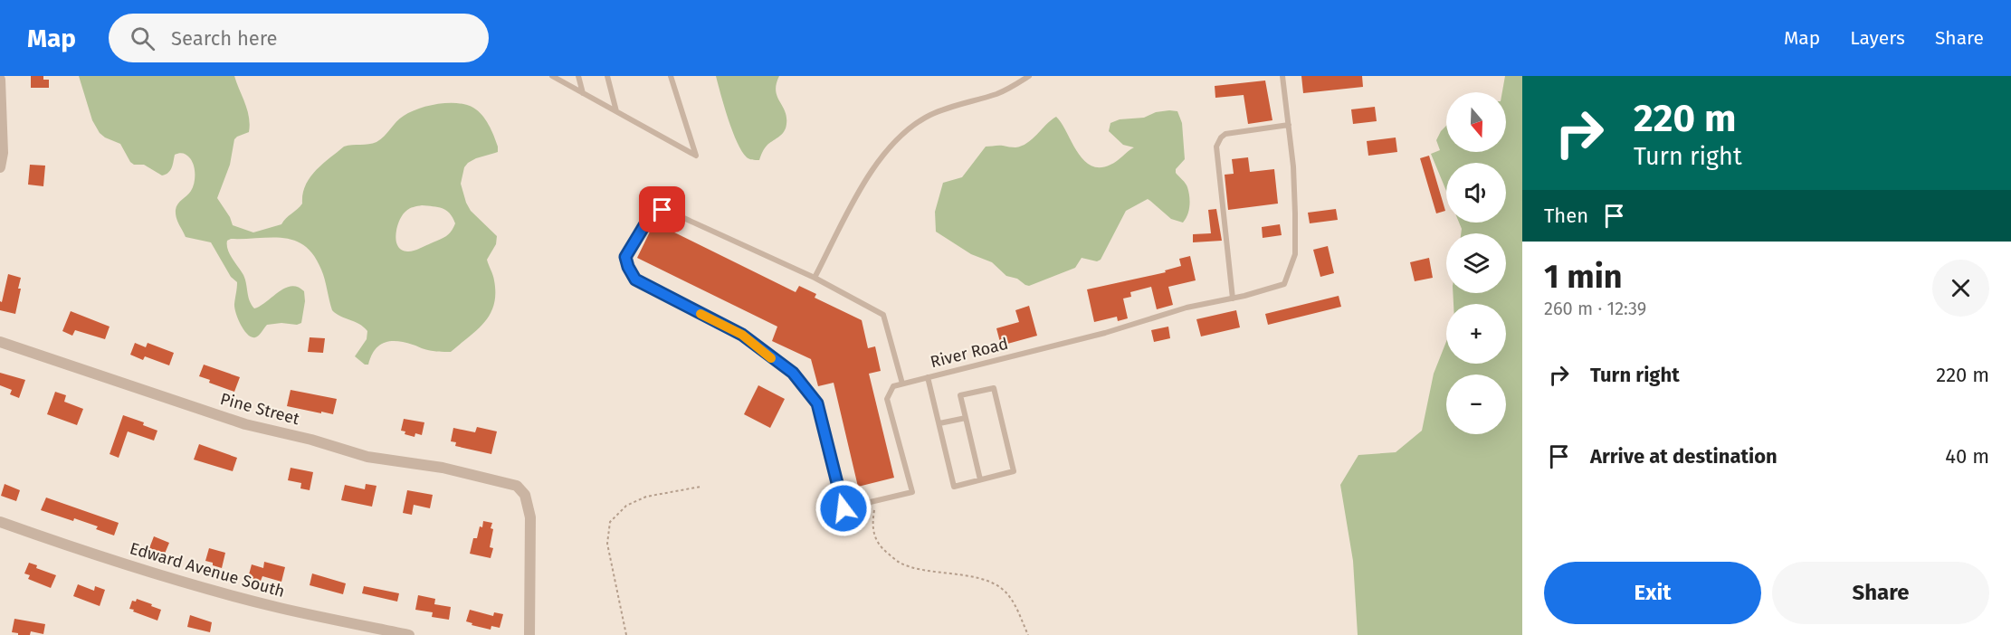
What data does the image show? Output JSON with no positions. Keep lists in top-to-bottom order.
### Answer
{
  "streets": {
    "street": ["Pine Street", "Edward Avenue South"],
    "lane": ["River Road"]
  },
  "north": "bottom",
  "page": {
    "header": "Map",
    "search": "Search here",
    "nav": ["Map", "Layers", "Share"],
    "turn": ["220 m", "Turn right"],
    "map_buttons": ["+", "−"],
    "then": "Then",
    "heading": ["1 min", "260 m · 12:39"],
    "list": [
      {
        "name": "Turn right",
        "value": "220 m"
      },
      {
        "name": "Arrive at destination",
        "value": "40 m"
      }
    ],
    "buttons": ["Exit", "Share"]
  }
}
